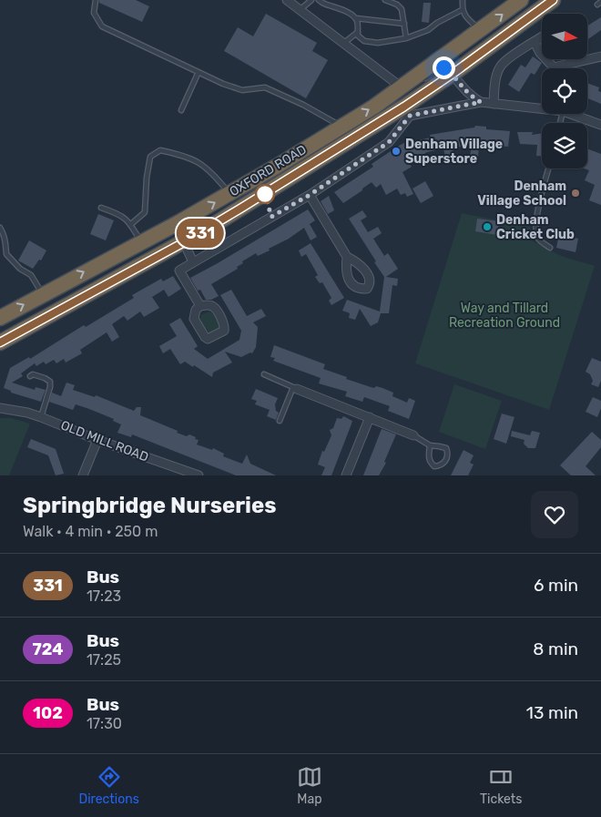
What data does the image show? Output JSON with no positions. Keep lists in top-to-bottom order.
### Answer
{
  "streets": {
    "highway": ["OXFORD ROAD"],
    "street": ["OLD MILL ROAD"]
  },
  "parks": ["Way and Tillard Recreation Ground"],
  "places": ["Denham Village Superstore", "Denham Village School", "Denham Cricket Club"],
  "lines": ["bus line 331"],
  "north": "right",
  "page": {
    "on_map": "331",
    "heading": ["Springbridge Nurseries", "Walk · 4 min · 250 m"],
    "list": [
      {
        "mark": "331",
        "name": "Bus",
        "note": "17:23",
        "value": "6 min"
      },
      {
        "mark": "724",
        "name": "Bus",
        "note": "17:25",
        "value": "8 min"
      },
      {
        "mark": "102",
        "name": "Bus",
        "note": "17:30",
        "value": "13 min"
      }
    ],
    "tabs": ["Directions", "Map", "Tickets"]
  }
}
